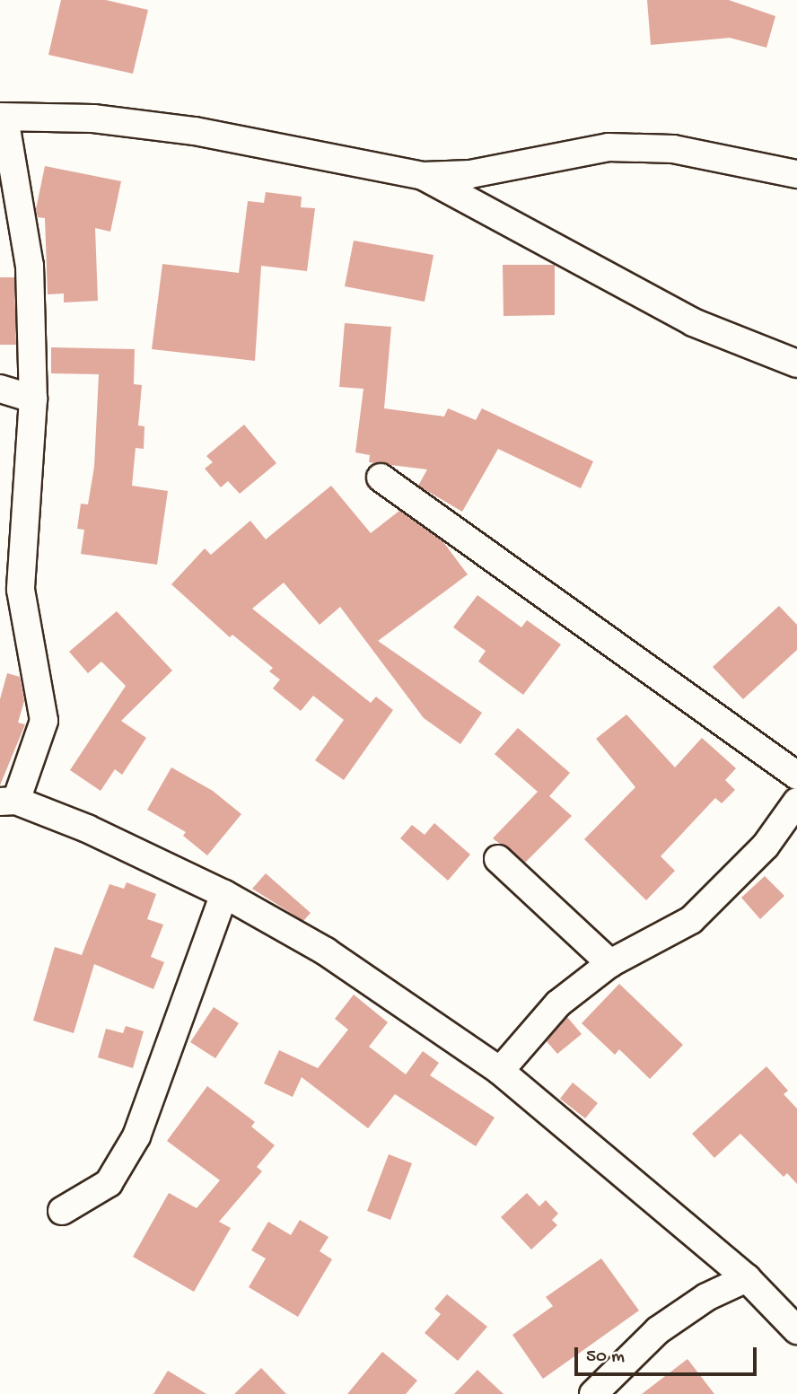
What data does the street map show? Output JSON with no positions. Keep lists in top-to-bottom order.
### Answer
{
  "scale_bar": "50 m"
}
